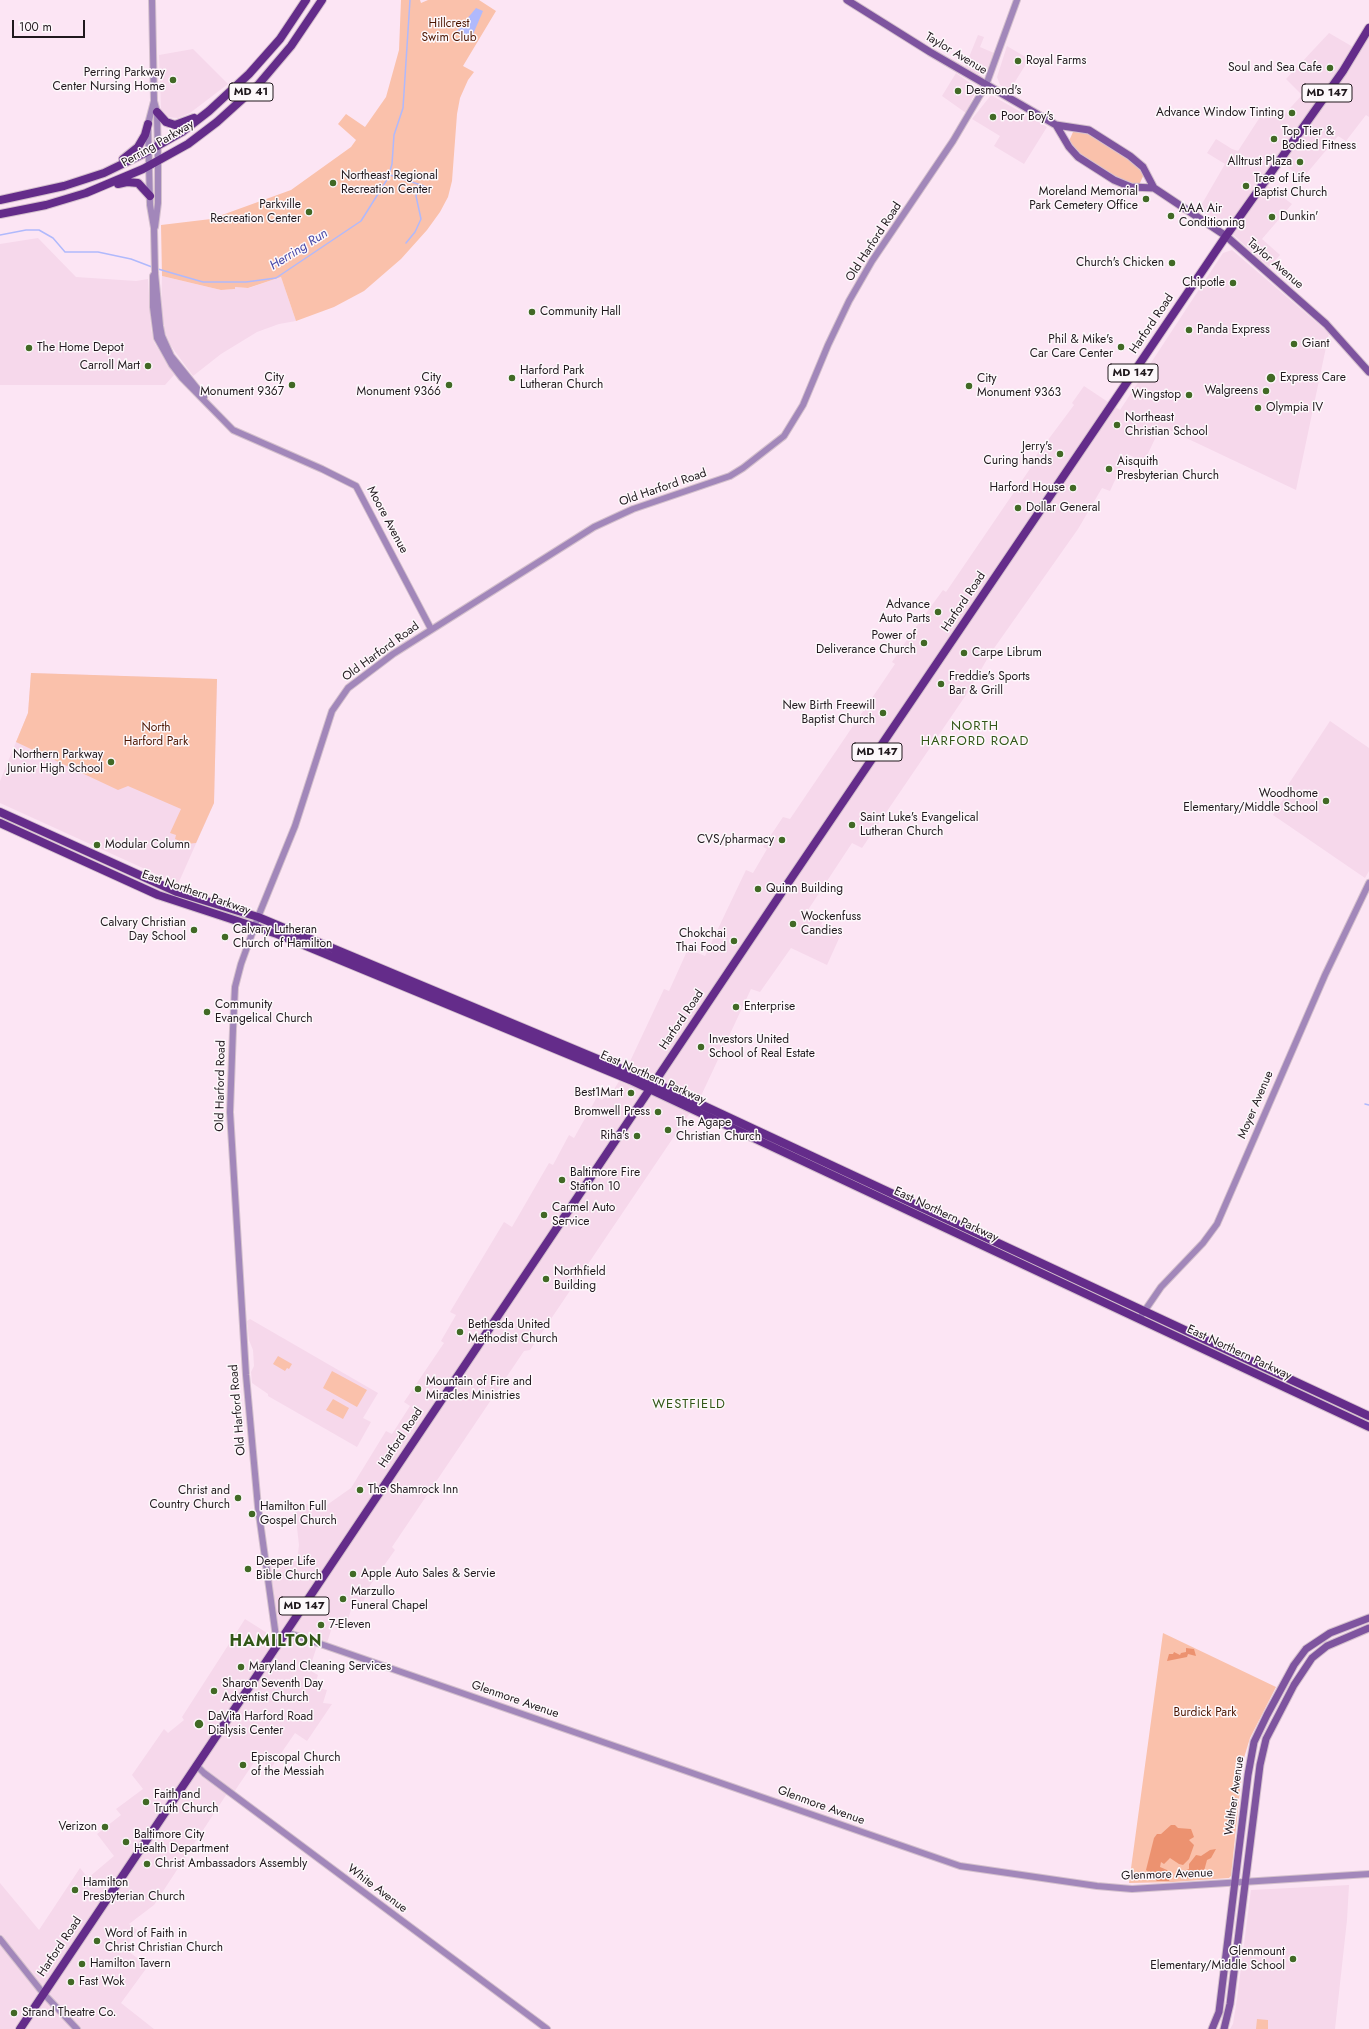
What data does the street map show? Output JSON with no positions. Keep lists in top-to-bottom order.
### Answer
{
  "streets": {
    "main road": [
      "Taylor Avenue",
      "MD 41",
      "MD 147",
      "Perring Parkway",
      "Harford Road",
      "East Northern Parkway",
      "Walther Avenue"
    ],
    "street": [
      "Old Harford Road",
      "Moore Avenue",
      "Moyer Avenue",
      "Glenmore Avenue",
      "White Avenue"
    ]
  },
  "crossings": [
    ["Taylor Avenue", "Old Harford Road"],
    ["Taylor Avenue", "Harford Road"],
    ["Old Harford Road", "Harford Road"],
    ["Old Harford Road", "Moore Avenue"],
    ["Old Harford Road", "East Northern Parkway"],
    ["Harford Road", "East Northern Parkway"],
    ["Harford Road", "Glenmore Avenue"],
    ["Harford Road", "White Avenue"],
    ["East Northern Parkway", "Moyer Avenue"],
    ["Glenmore Avenue", "Walther Avenue"]
  ],
  "districts": ["NORTH HARFORD ROAD", "WESTFIELD", "HAMILTON"],
  "water": ["Herring Run"],
  "parks": ["Hillcrest Swim Club", "North Harford Park", "Burdick Park"],
  "places": [
    "Royal Farms",
    "Soul and Sea Cafe",
    "Perring Parkway Center Nursing Home",
    "Desmond's",
    "Advance Window Tinting",
    "Poor Boy's",
    "Top Tier & Bodied Fitness",
    "Alltrust Plaza",
    "Northeast Regional Recreation Center",
    "Tree of Life Baptist Church",
    "Moreland Memorial Park Cemetery Office",
    "Parkville Recreation Center",
    "AAA Air Conditioning",
    "Dunkin'",
    "Church's Chicken",
    "Chipotle",
    "Community Hall",
    "Panda Express",
    "Giant",
    "Phil & Mike's Car Care Center",
    "The Home Depot",
    "Carroll Mart",
    "Harford Park Lutheran Church",
    "Express Care",
    "City Monument 9367",
    "City Monument 9366",
    "City Monument 9363",
    "Walgreens",
    "Wingstop",
    "Olympia IV",
    "Northeast Christian School",
    "Jerry's Curing hands",
    "Aisquith Presbyterian Church",
    "Harford House",
    "Dollar General",
    "Advance Auto Parts",
    "Power of Deliverance Church",
    "Carpe Librum",
    "Freddie's Sports Bar & Grill",
    "New Birth Freewill Baptist Church",
    "Northern Parkway Junior High School",
    "Woodhome Elementary/Middle School",
    "Saint Luke's Evangelical Lutheran Church",
    "CVS/pharmacy",
    "Modular Column",
    "Quinn Building",
    "Wockenfuss Candies",
    "Calvary Christian Day School",
    "Calvary Lutheran Church of Hamilton",
    "Chokchai Thai Food",
    "Enterprise",
    "Community Evangelical Church",
    "Investors United School of Real Estate",
    "Best1Mart",
    "Bromwell Press",
    "The Agape Christian Church",
    "Riha's",
    "Baltimore Fire Station 10",
    "Carmel Auto Service",
    "Northfield Building",
    "Bethesda United Methodist Church",
    "Mountain of Fire and Miracles Ministries",
    "The Shamrock Inn",
    "Christ and Country Church",
    "Hamilton Full Gospel Church",
    "Deeper Life Bible Church",
    "Apple Auto Sales & Servie",
    "Marzullo Funeral Chapel",
    "7-Eleven",
    "Maryland Cleaning Services",
    "Sharon Seventh Day Adventist Church",
    "DaVita Harford Road Dialysis Center",
    "Episcopal Church of the Messiah",
    "Faith and Truth Church",
    "Verizon",
    "Baltimore City Health Department",
    "Christ Ambassadors Assembly",
    "Hamilton Presbyterian Church",
    "Word of Faith in Christ Christian Church",
    "Glenmount Elementary/Middle School",
    "Hamilton Tavern",
    "Fast Wok",
    "Strand Theatre Co."
  ],
  "scale_bar": "100 m"
}
